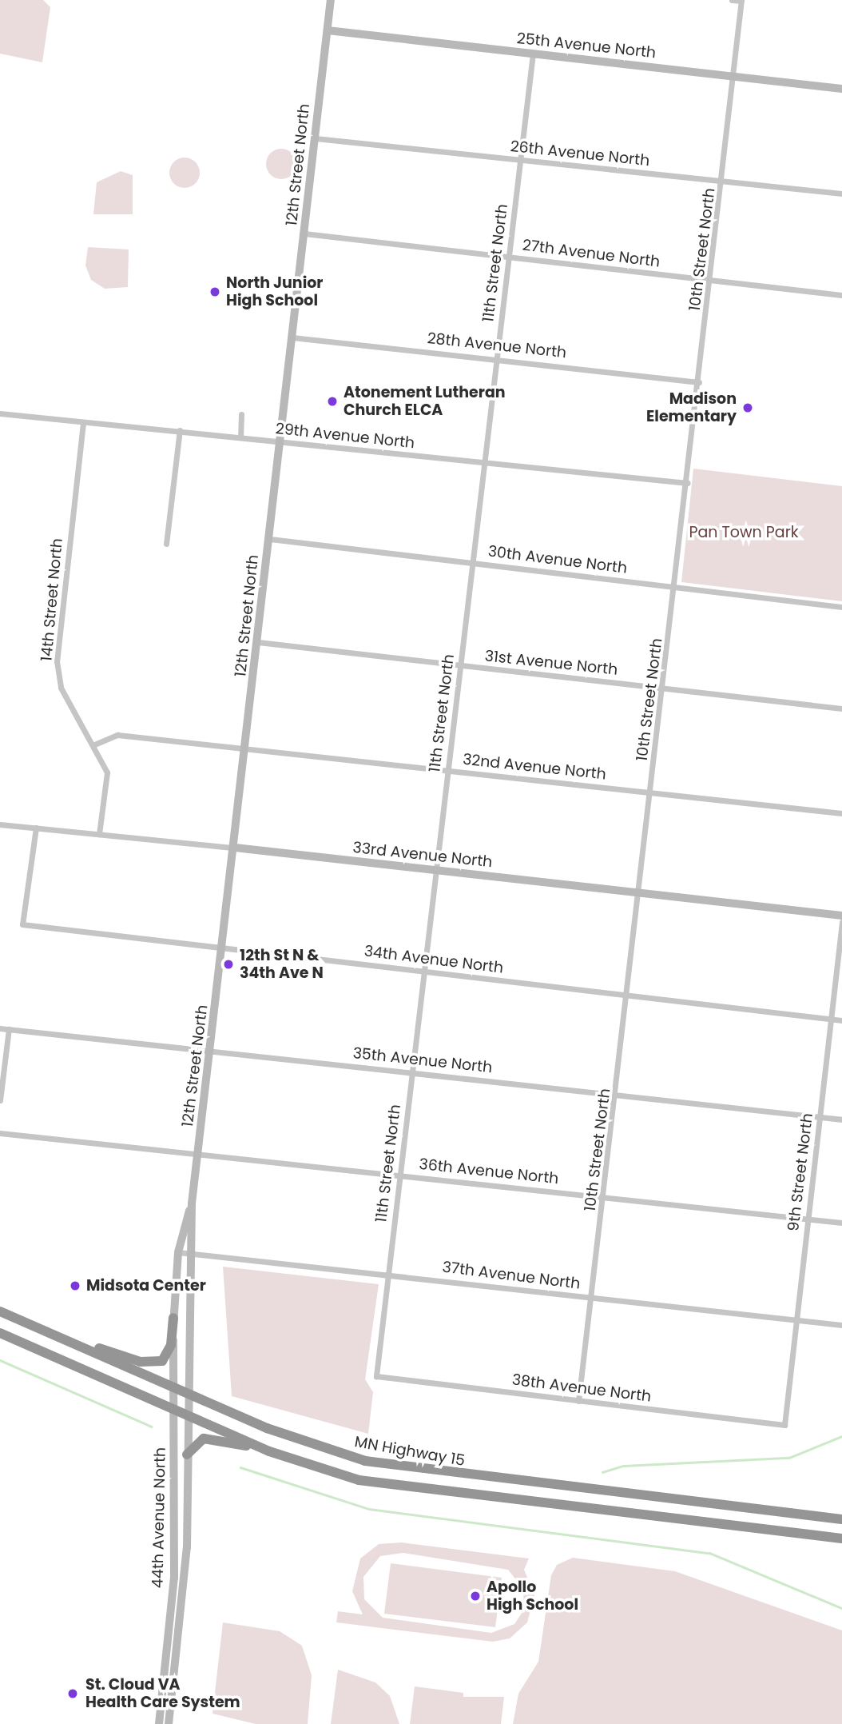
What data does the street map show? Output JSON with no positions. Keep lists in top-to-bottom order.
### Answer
{
  "streets": {
    "highway": ["MN Highway 15"],
    "street": [
      "25th Avenue North",
      "26th Avenue North",
      "12th Street North",
      "10th Street North",
      "27th Avenue North",
      "11th Street North",
      "28th Avenue North",
      "29th Avenue North",
      "30th Avenue North",
      "14th Street North",
      "31st Avenue North",
      "32nd Avenue North",
      "33rd Avenue North",
      "34th Avenue North",
      "35th Avenue North",
      "36th Avenue North",
      "9th Street North",
      "37th Avenue North",
      "38th Avenue North",
      "44th Avenue North"
    ]
  },
  "crossings": [
    ["25th Avenue North", "12th Street North"],
    ["25th Avenue North", "10th Street North"],
    ["25th Avenue North", "11th Street North"],
    ["26th Avenue North", "12th Street North"],
    ["26th Avenue North", "10th Street North"],
    ["26th Avenue North", "11th Street North"],
    ["12th Street North", "27th Avenue North"],
    ["12th Street North", "28th Avenue North"],
    ["12th Street North", "29th Avenue North"],
    ["12th Street North", "30th Avenue North"],
    ["12th Street North", "31st Avenue North"],
    ["12th Street North", "32nd Avenue North"],
    ["12th Street North", "33rd Avenue North"],
    ["12th Street North", "34th Avenue North"],
    ["12th Street North", "35th Avenue North"],
    ["12th Street North", "36th Avenue North"],
    ["12th Street North", "37th Avenue North"],
    ["12th Street North", "MN Highway 15"],
    ["12th Street North", "44th Avenue North"],
    ["10th Street North", "27th Avenue North"],
    ["10th Street North", "28th Avenue North"],
    ["10th Street North", "29th Avenue North"],
    ["10th Street North", "30th Avenue North"],
    ["10th Street North", "31st Avenue North"],
    ["10th Street North", "32nd Avenue North"],
    ["10th Street North", "33rd Avenue North"],
    ["10th Street North", "34th Avenue North"],
    ["10th Street North", "35th Avenue North"],
    ["10th Street North", "36th Avenue North"],
    ["10th Street North", "37th Avenue North"],
    ["10th Street North", "38th Avenue North"],
    ["27th Avenue North", "11th Street North"],
    ["11th Street North", "28th Avenue North"],
    ["11th Street North", "29th Avenue North"],
    ["11th Street North", "30th Avenue North"],
    ["11th Street North", "31st Avenue North"],
    ["11th Street North", "32nd Avenue North"],
    ["11th Street North", "33rd Avenue North"],
    ["11th Street North", "34th Avenue North"],
    ["11th Street North", "35th Avenue North"],
    ["11th Street North", "36th Avenue North"],
    ["11th Street North", "37th Avenue North"],
    ["11th Street North", "38th Avenue North"],
    ["29th Avenue North", "14th Street North"],
    ["14th Street North", "32nd Avenue North"],
    ["14th Street North", "33rd Avenue North"],
    ["33rd Avenue North", "34th Avenue North"],
    ["34th Avenue North", "9th Street North"],
    ["35th Avenue North", "9th Street North"],
    ["36th Avenue North", "9th Street North"],
    ["9th Street North", "37th Avenue North"],
    ["9th Street North", "38th Avenue North"],
    ["MN Highway 15", "44th Avenue North"]
  ],
  "parks": ["Pan Town Park"],
  "places": [
    "North Junior High School",
    "Atonement Lutheran Church ELCA",
    "Madison Elementary",
    "12th St N & 34th Ave N",
    "Midsota Center",
    "Apollo High School",
    "St. Cloud VA Health Care System"
  ]
}
